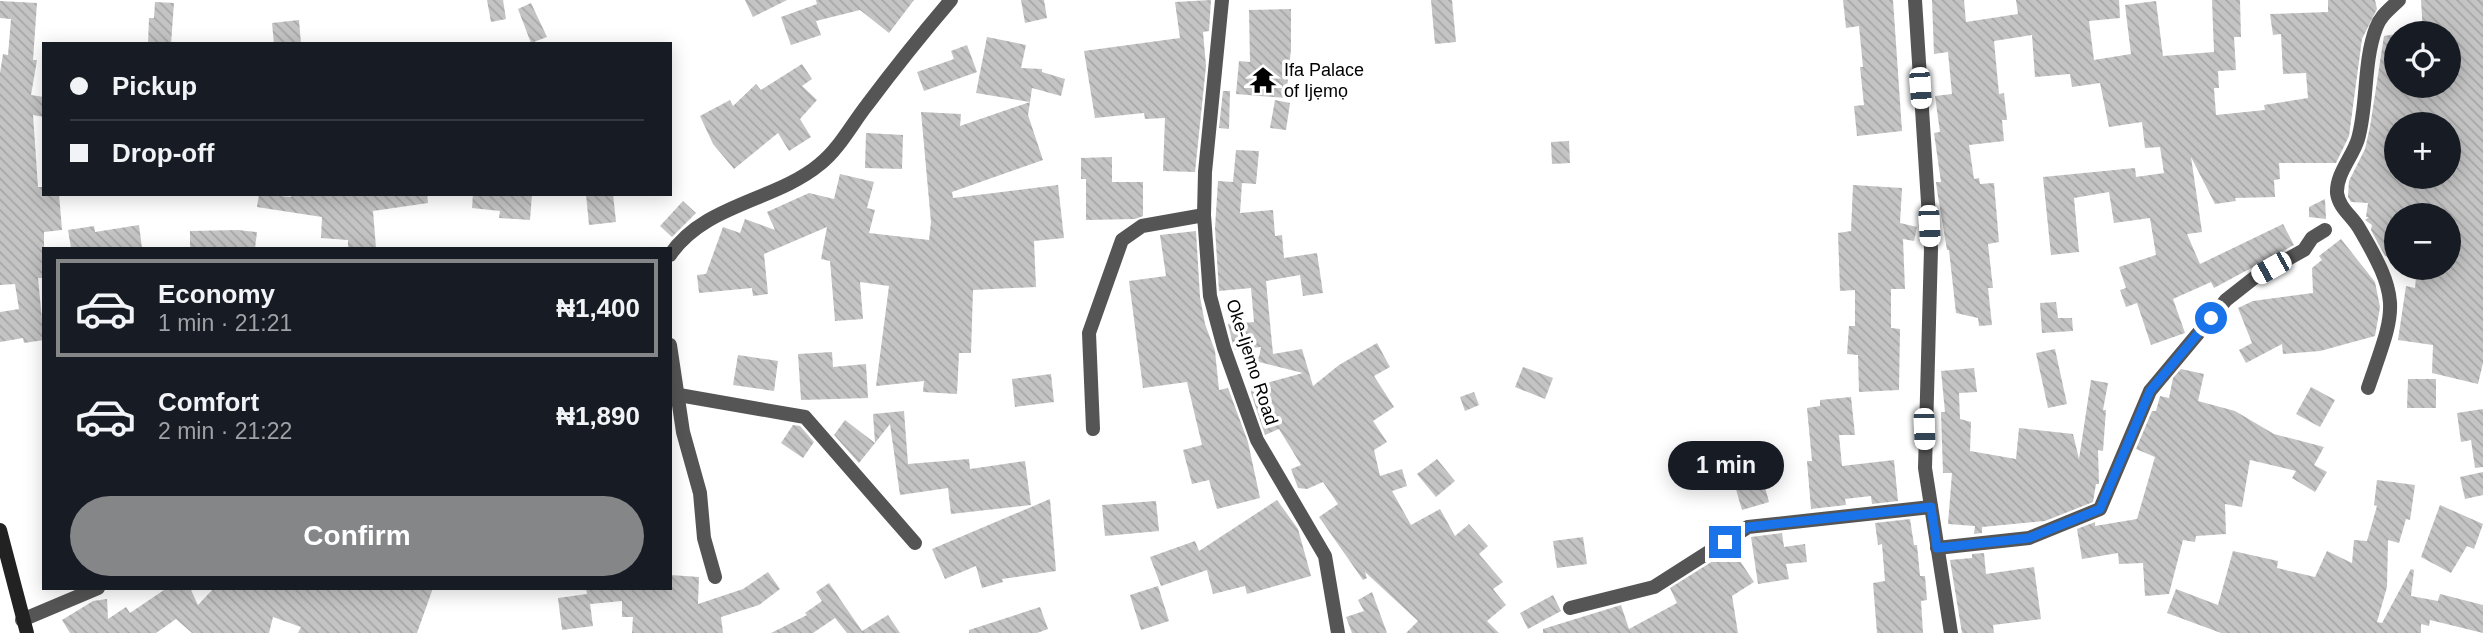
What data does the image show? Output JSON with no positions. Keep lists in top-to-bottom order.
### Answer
{
  "streets": {
    "street": ["Oke-Ijemo Road"]
  },
  "places": {
    "temple": ["Ifa Palace of Ijẹmọ"]
  },
  "page": {
    "map_buttons": ["+", "−"],
    "banner": ["Pickup", "Drop-off"],
    "list": [
      {
        "name": "Economy",
        "note": "1 min · 21:21",
        "value": "₦1,400"
      },
      {
        "name": "Comfort",
        "note": "2 min · 21:22",
        "value": "₦1,890"
      }
    ],
    "bubble": "1 min",
    "buttons": "Confirm"
  }
}
